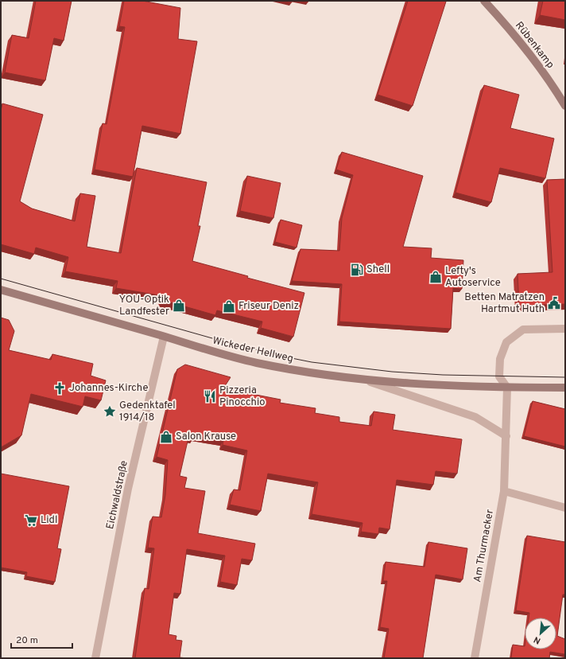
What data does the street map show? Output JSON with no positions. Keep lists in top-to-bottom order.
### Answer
{
  "streets": {
    "main road": ["Rübenkamp", "Wickeder Hellweg"],
    "street": ["Eichwaldstraße", "Am Thurmacker"]
  },
  "crossings": [
    ["Wickeder Hellweg", "Eichwaldstraße"],
    ["Wickeder Hellweg", "Am Thurmacker"]
  ],
  "places": {
    "fuel station": ["Shell"],
    "shop": [
      "Lefty's Autoservice",
      "YOU-Optik Landfester",
      "Friseur Deniz",
      "Salon Krause"
    ],
    "public building": ["Betten Matratzen Hartmut Huth"],
    "church": ["Johannes-Kirche"],
    "restaurant": ["Pizzeria Pinocchio"],
    "place": ["Gedenktafel 1914/18"],
    "supermarket": ["Lidl"]
  },
  "scale_bar": "20 m",
  "north": "bottom left"
}
